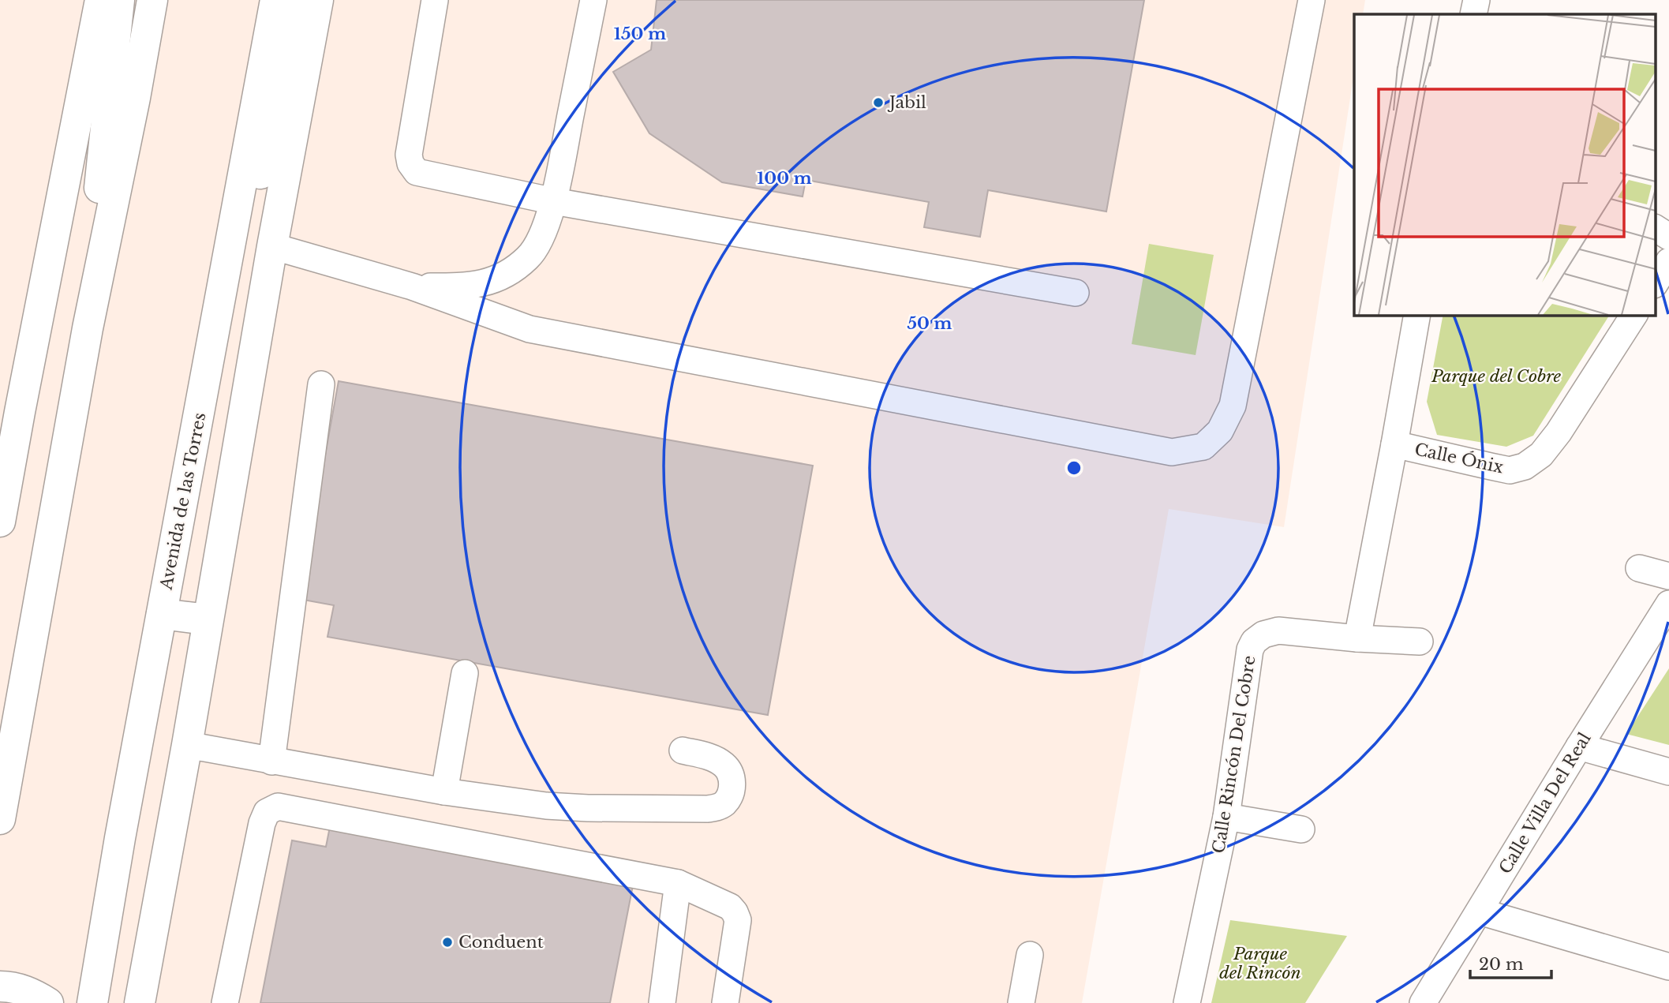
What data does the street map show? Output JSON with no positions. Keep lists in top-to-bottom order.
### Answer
{
  "streets": {
    "main road": ["Avenida de las Torres"],
    "street": ["Calle Ónix", "Calle Rincón Del Cobre", "Calle Villa Del Real"]
  },
  "parks": ["Parque del Cobre", "Parque del Rincón"],
  "places": ["Jabil", "Conduent"],
  "scale_bar": "20 m",
  "rings": ["150 m", "100 m", "50 m"]
}
